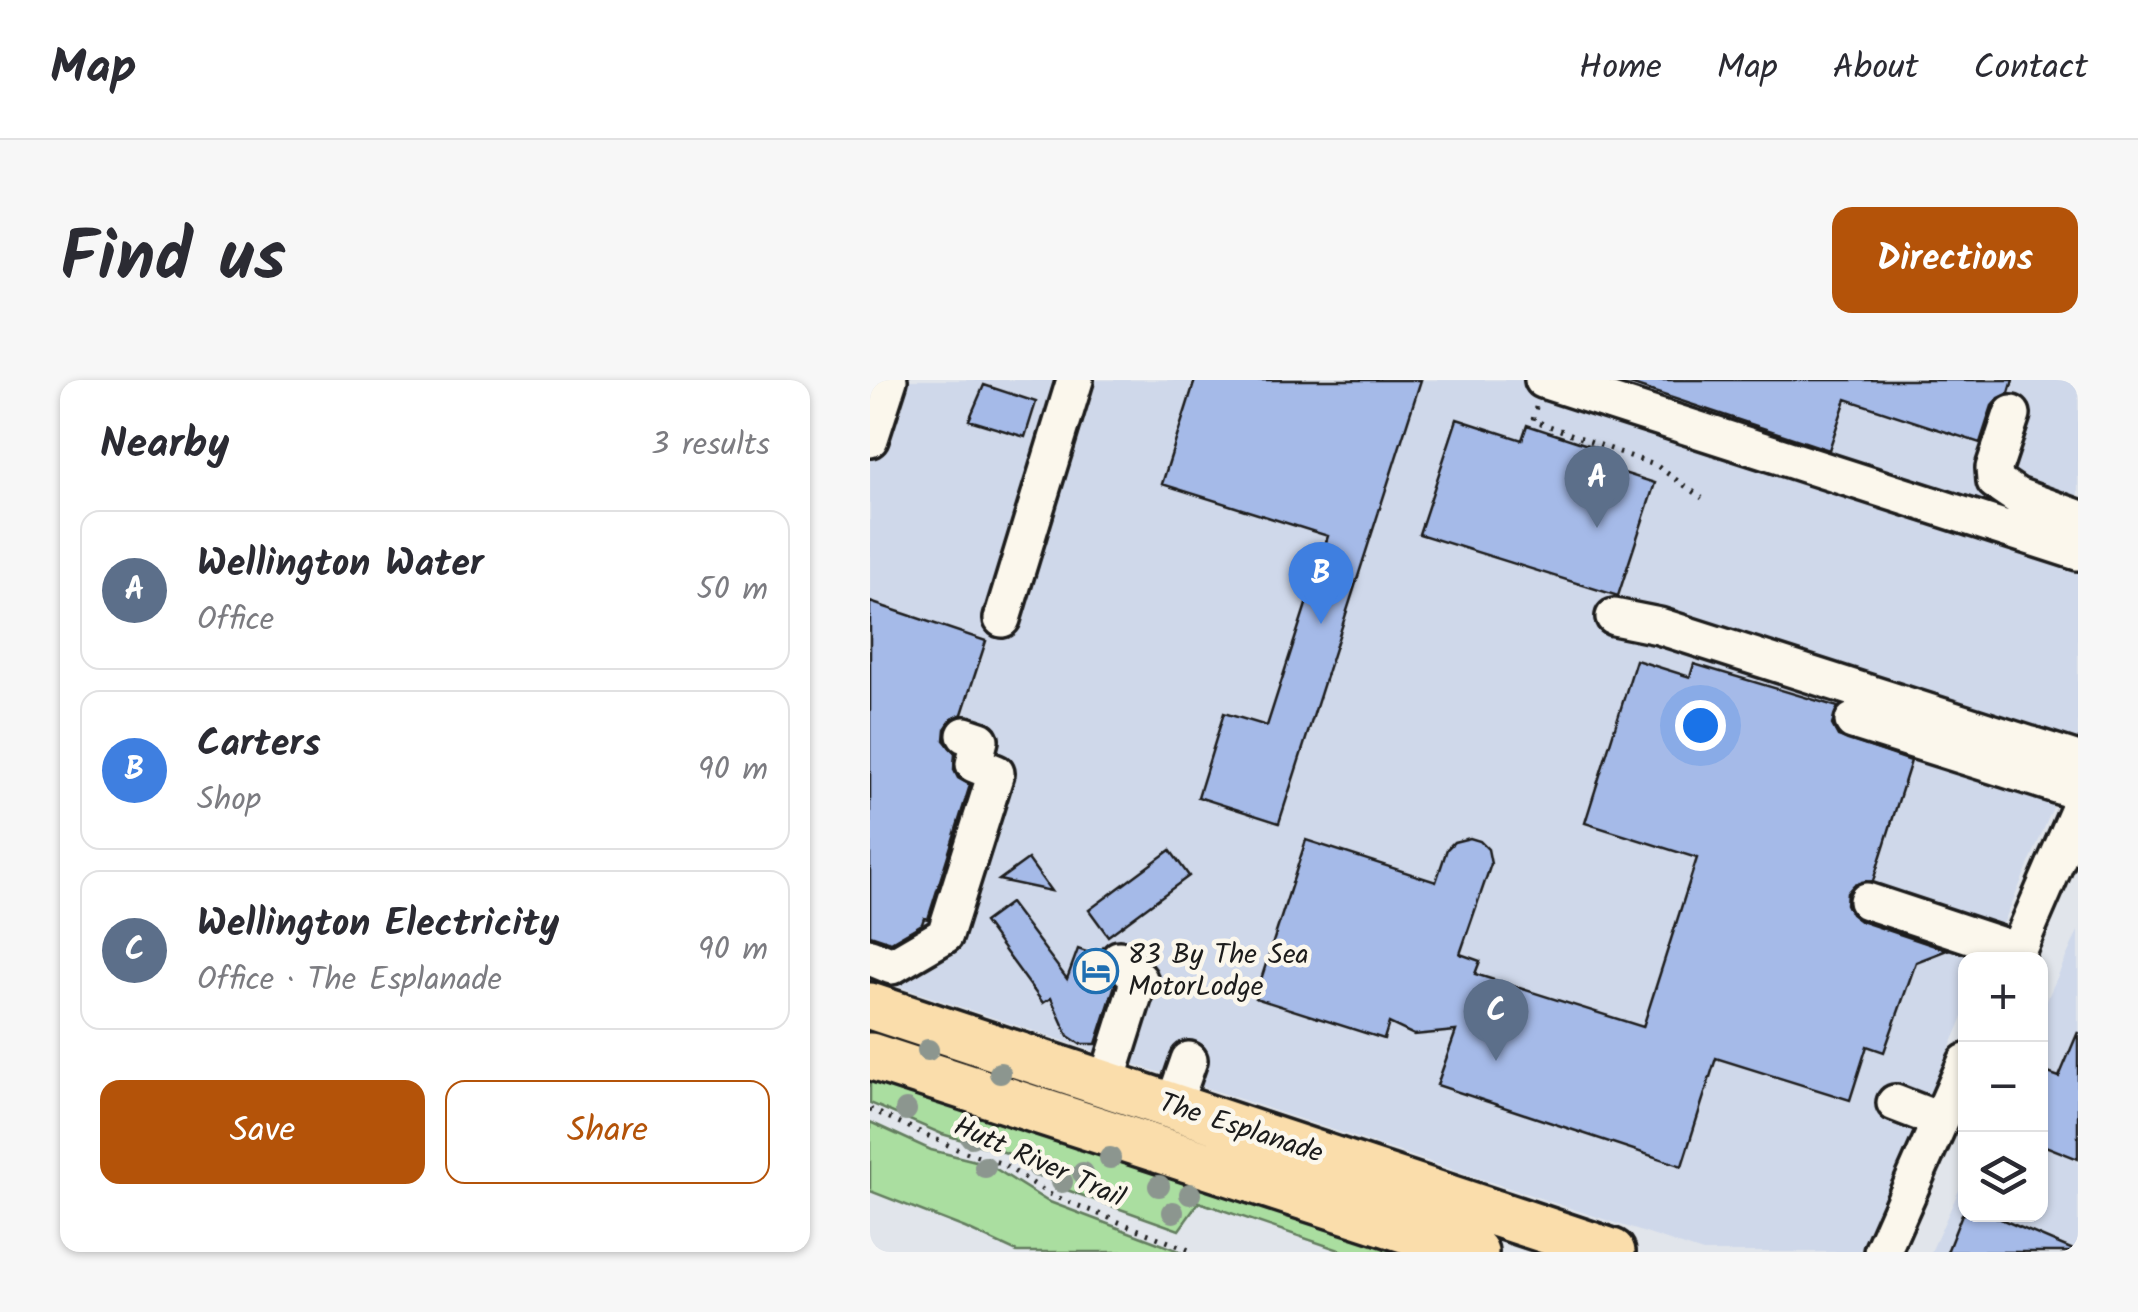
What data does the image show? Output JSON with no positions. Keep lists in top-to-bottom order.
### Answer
{
  "streets": {
    "main road": ["The Esplanade"],
    "path": ["Hutt River Trail"]
  },
  "places": {
    "hotel": ["83 By The Sea MotorLodge"]
  },
  "page": {
    "header": "Map",
    "nav": [
      "Home",
      "Map",
      "About",
      "Contact"
    ],
    "title": "Find us",
    "buttons": [
      "Directions",
      ["Save", "Share"]
    ],
    "heading": ["Nearby", "3 results"],
    "pins": ["A", "B", "C"],
    "list": [
      {
        "mark": "A",
        "name": "Wellington Water",
        "note": "Office",
        "value": "50 m"
      },
      {
        "mark": "B",
        "name": "Carters",
        "note": "Shop",
        "value": "90 m"
      },
      {
        "mark": "C",
        "name": "Wellington Electricity",
        "note": "Office · The Esplanade",
        "value": "90 m"
      }
    ],
    "map_buttons": ["+", "−"]
  }
}
